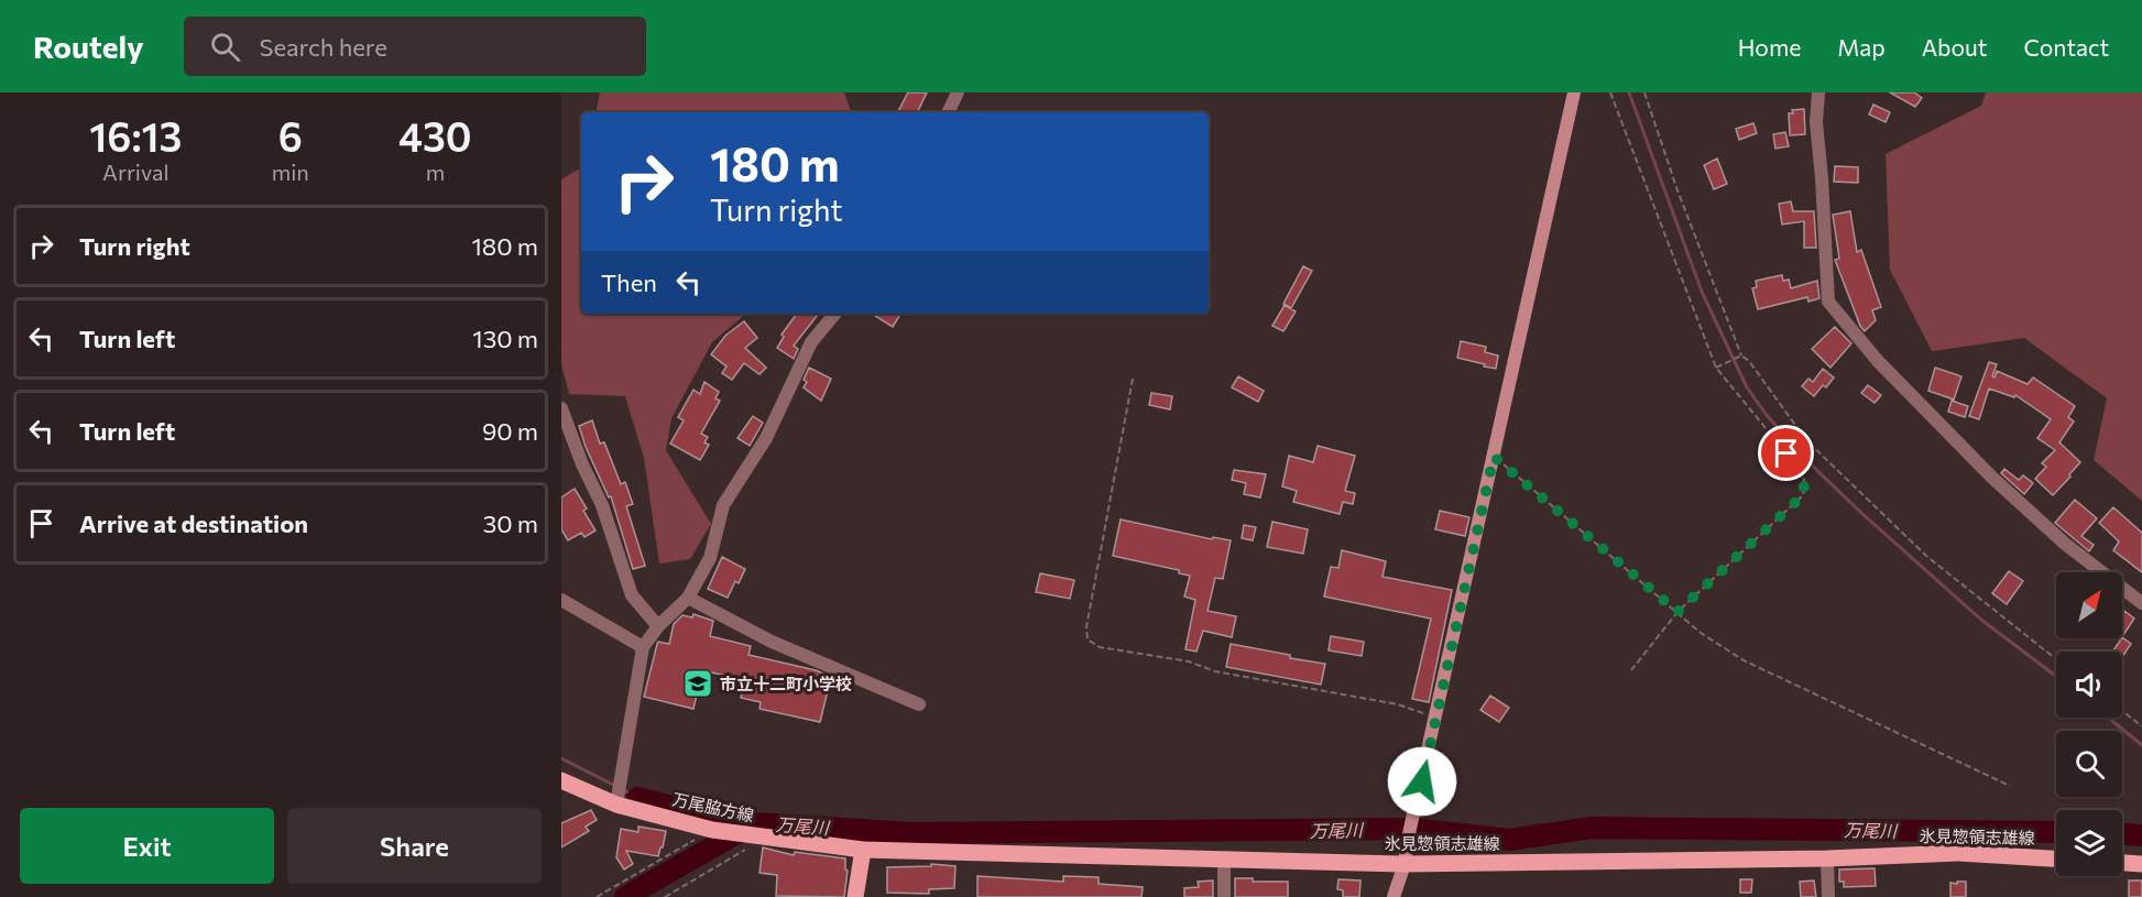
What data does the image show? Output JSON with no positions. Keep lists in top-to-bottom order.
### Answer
{
  "streets": {
    "main road": ["万尾脇方線", "氷見惣領志雄線"]
  },
  "crossings": [
    ["万尾脇方線", "氷見惣領志雄線"]
  ],
  "water": ["万尾川"],
  "places": {
    "school or university": ["市立十二町小学校"]
  },
  "north": "top right",
  "page": {
    "header": "Routely",
    "search": "Search here",
    "nav": [
      "Home",
      "Map",
      "About",
      "Contact"
    ],
    "eta": [
      "16:13",
      "Arrival",
      "6",
      "min",
      "430",
      "m"
    ],
    "turn": ["180 m", "Turn right"],
    "list": [
      {
        "name": "Turn right",
        "value": "180 m"
      },
      {
        "name": "Turn left",
        "value": "130 m"
      },
      {
        "name": "Turn left",
        "value": "90 m"
      },
      {
        "name": "Arrive at destination",
        "value": "30 m"
      }
    ],
    "then": "Then",
    "buttons": ["Exit", "Share"]
  }
}
